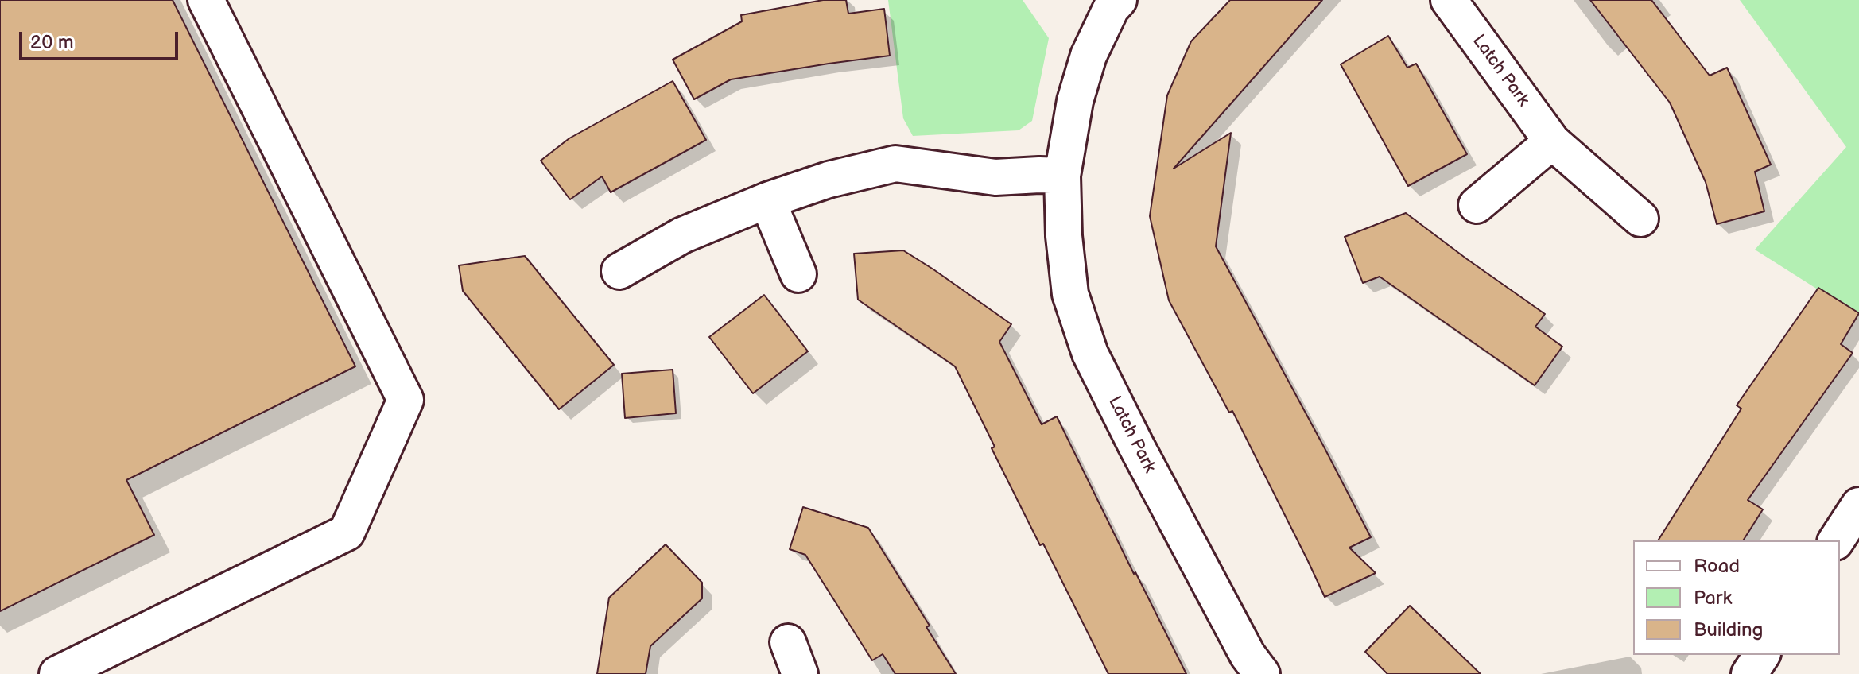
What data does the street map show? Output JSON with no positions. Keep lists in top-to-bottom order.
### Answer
{
  "streets": {
    "street": ["Latch Park"]
  },
  "legend": ["Road", "Park", "Building"],
  "scale_bar": "20 m"
}
